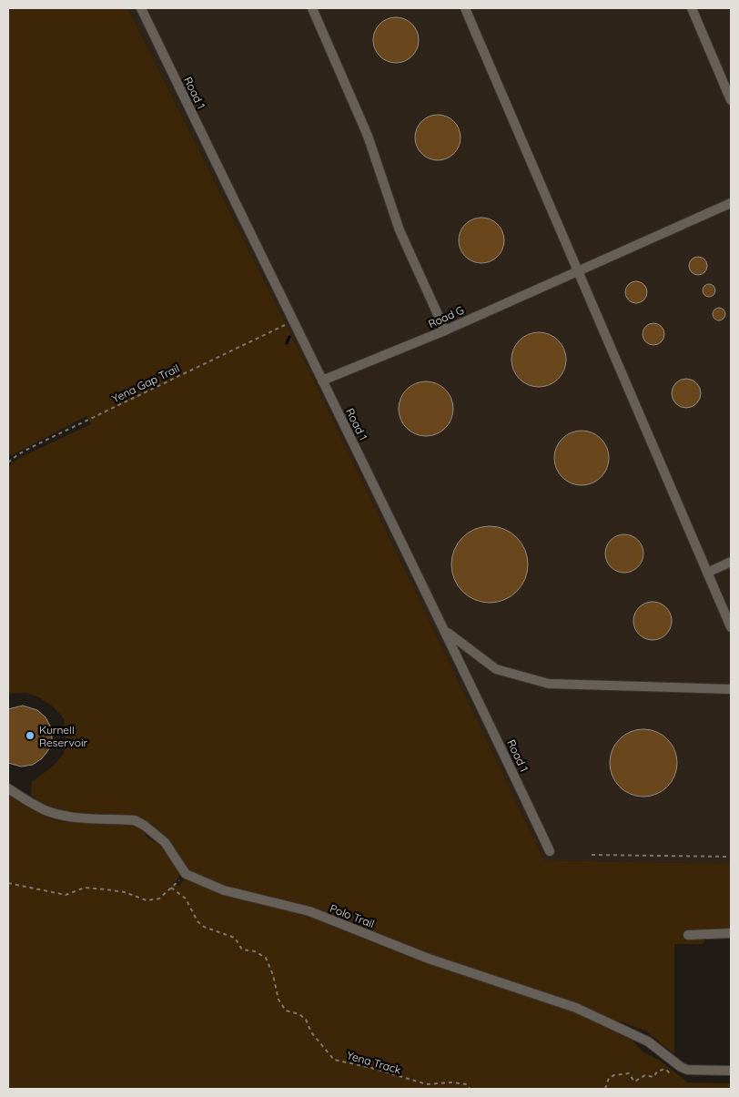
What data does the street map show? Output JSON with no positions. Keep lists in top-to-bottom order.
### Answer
{
  "streets": {
    "street": ["Road 1", "Road G", "Polo Trail"],
    "path": ["Yena Gap Trail", "Yena Track"]
  },
  "crossings": [
    ["Road 1", "Road G"],
    ["Road 1", "Yena Gap Trail"]
  ],
  "places": ["Kurnell Reservoir"]
}
